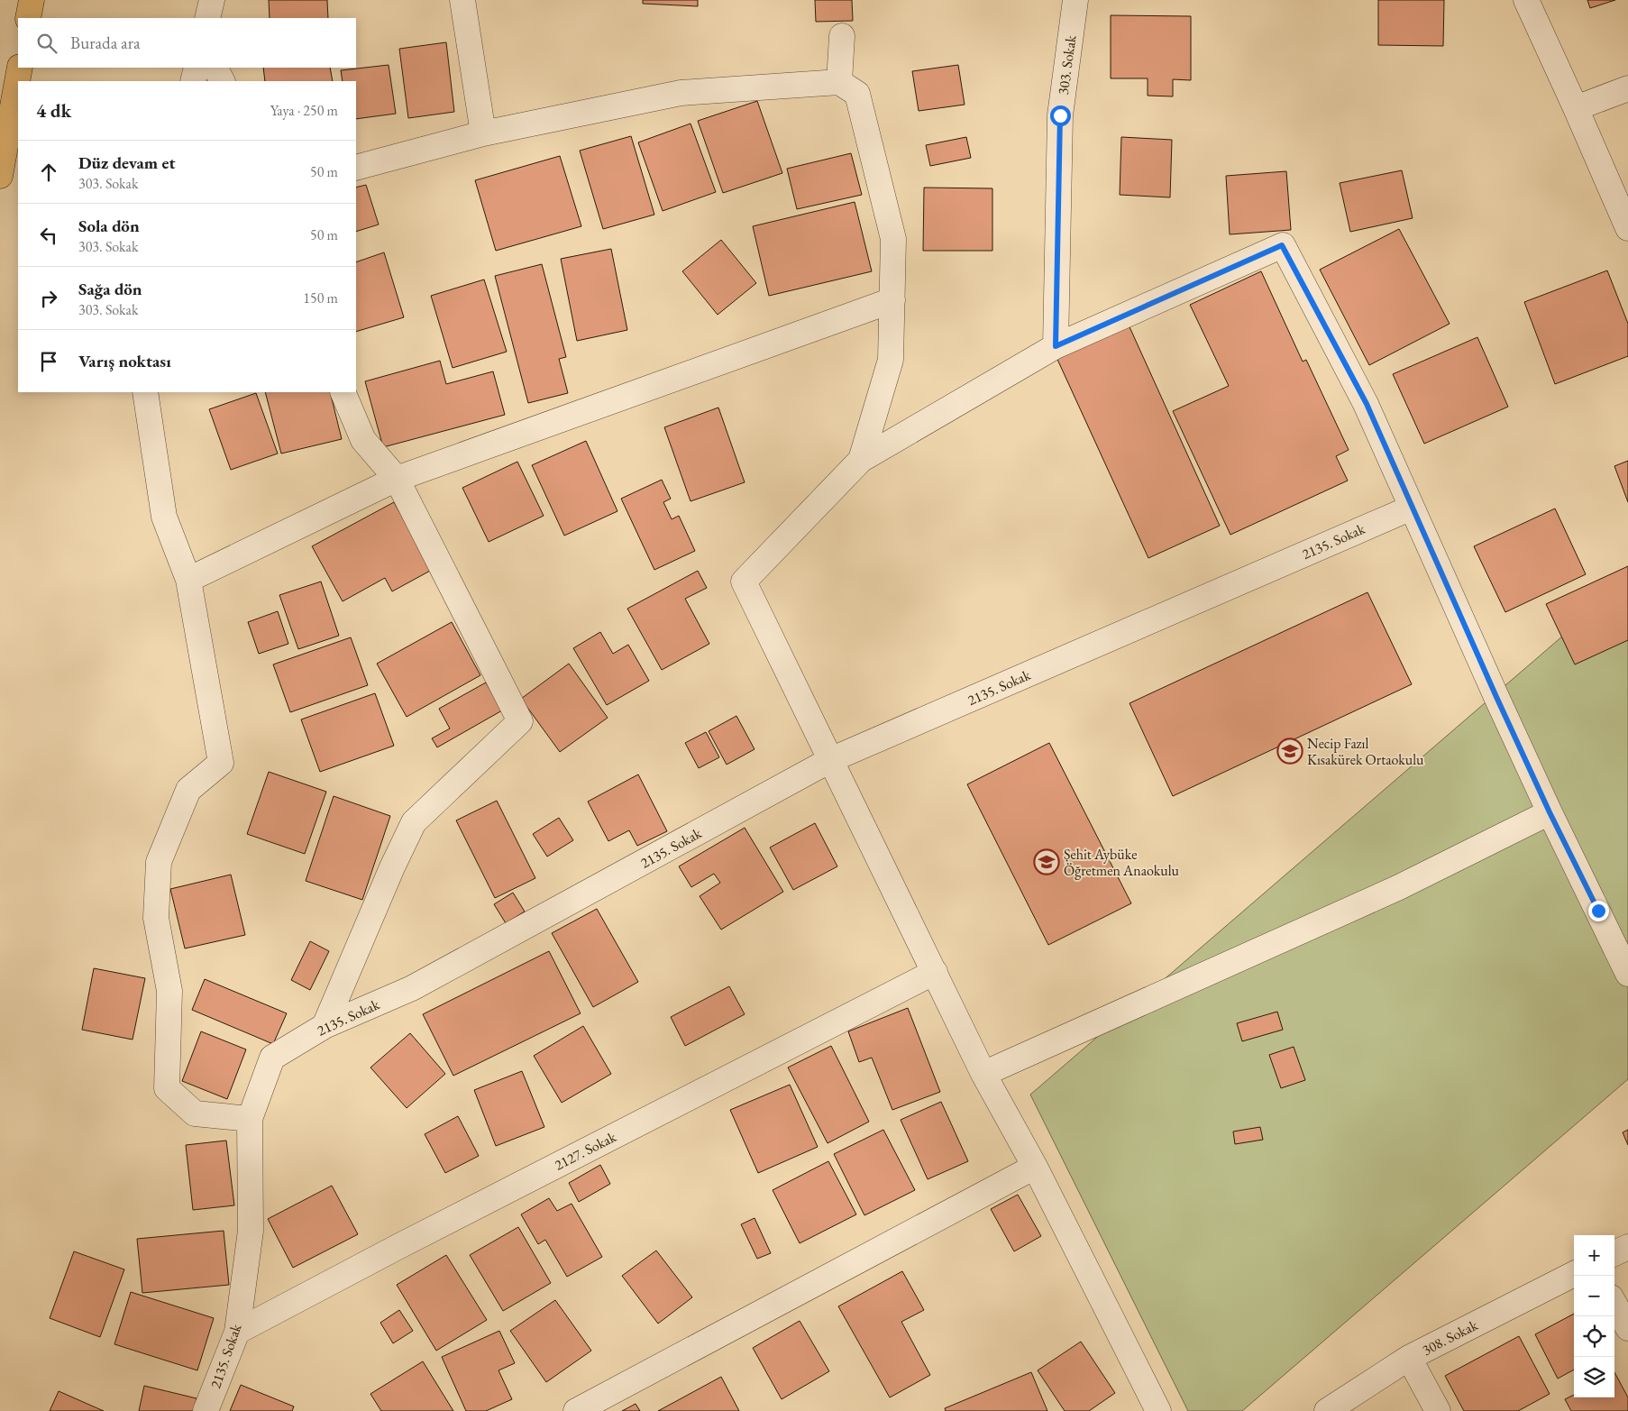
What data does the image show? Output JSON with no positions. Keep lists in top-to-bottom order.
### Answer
{
  "streets": {
    "street": [
      "303. Sokak",
      "2135. Sokak",
      "2127. Sokak",
      "308. Sokak"
    ]
  },
  "crossings": [
    ["2135. Sokak", "2127. Sokak"]
  ],
  "places": {
    "school or university": ["Necip Fazıl Kısakürek Ortaokulu", "Şehit Aybüke Öğretmen Anaokulu"]
  },
  "page": {
    "search": "Burada ara",
    "heading": ["4 dk", "Yaya · 250 m"],
    "list": [
      ["Düz devam et", "303. Sokak", "50 m"],
      ["Sola dön", "303. Sokak", "50 m"],
      ["Sağa dön", "303. Sokak", "150 m"],
      "Varış noktası"
    ],
    "map_buttons": ["+", "−"]
  }
}
